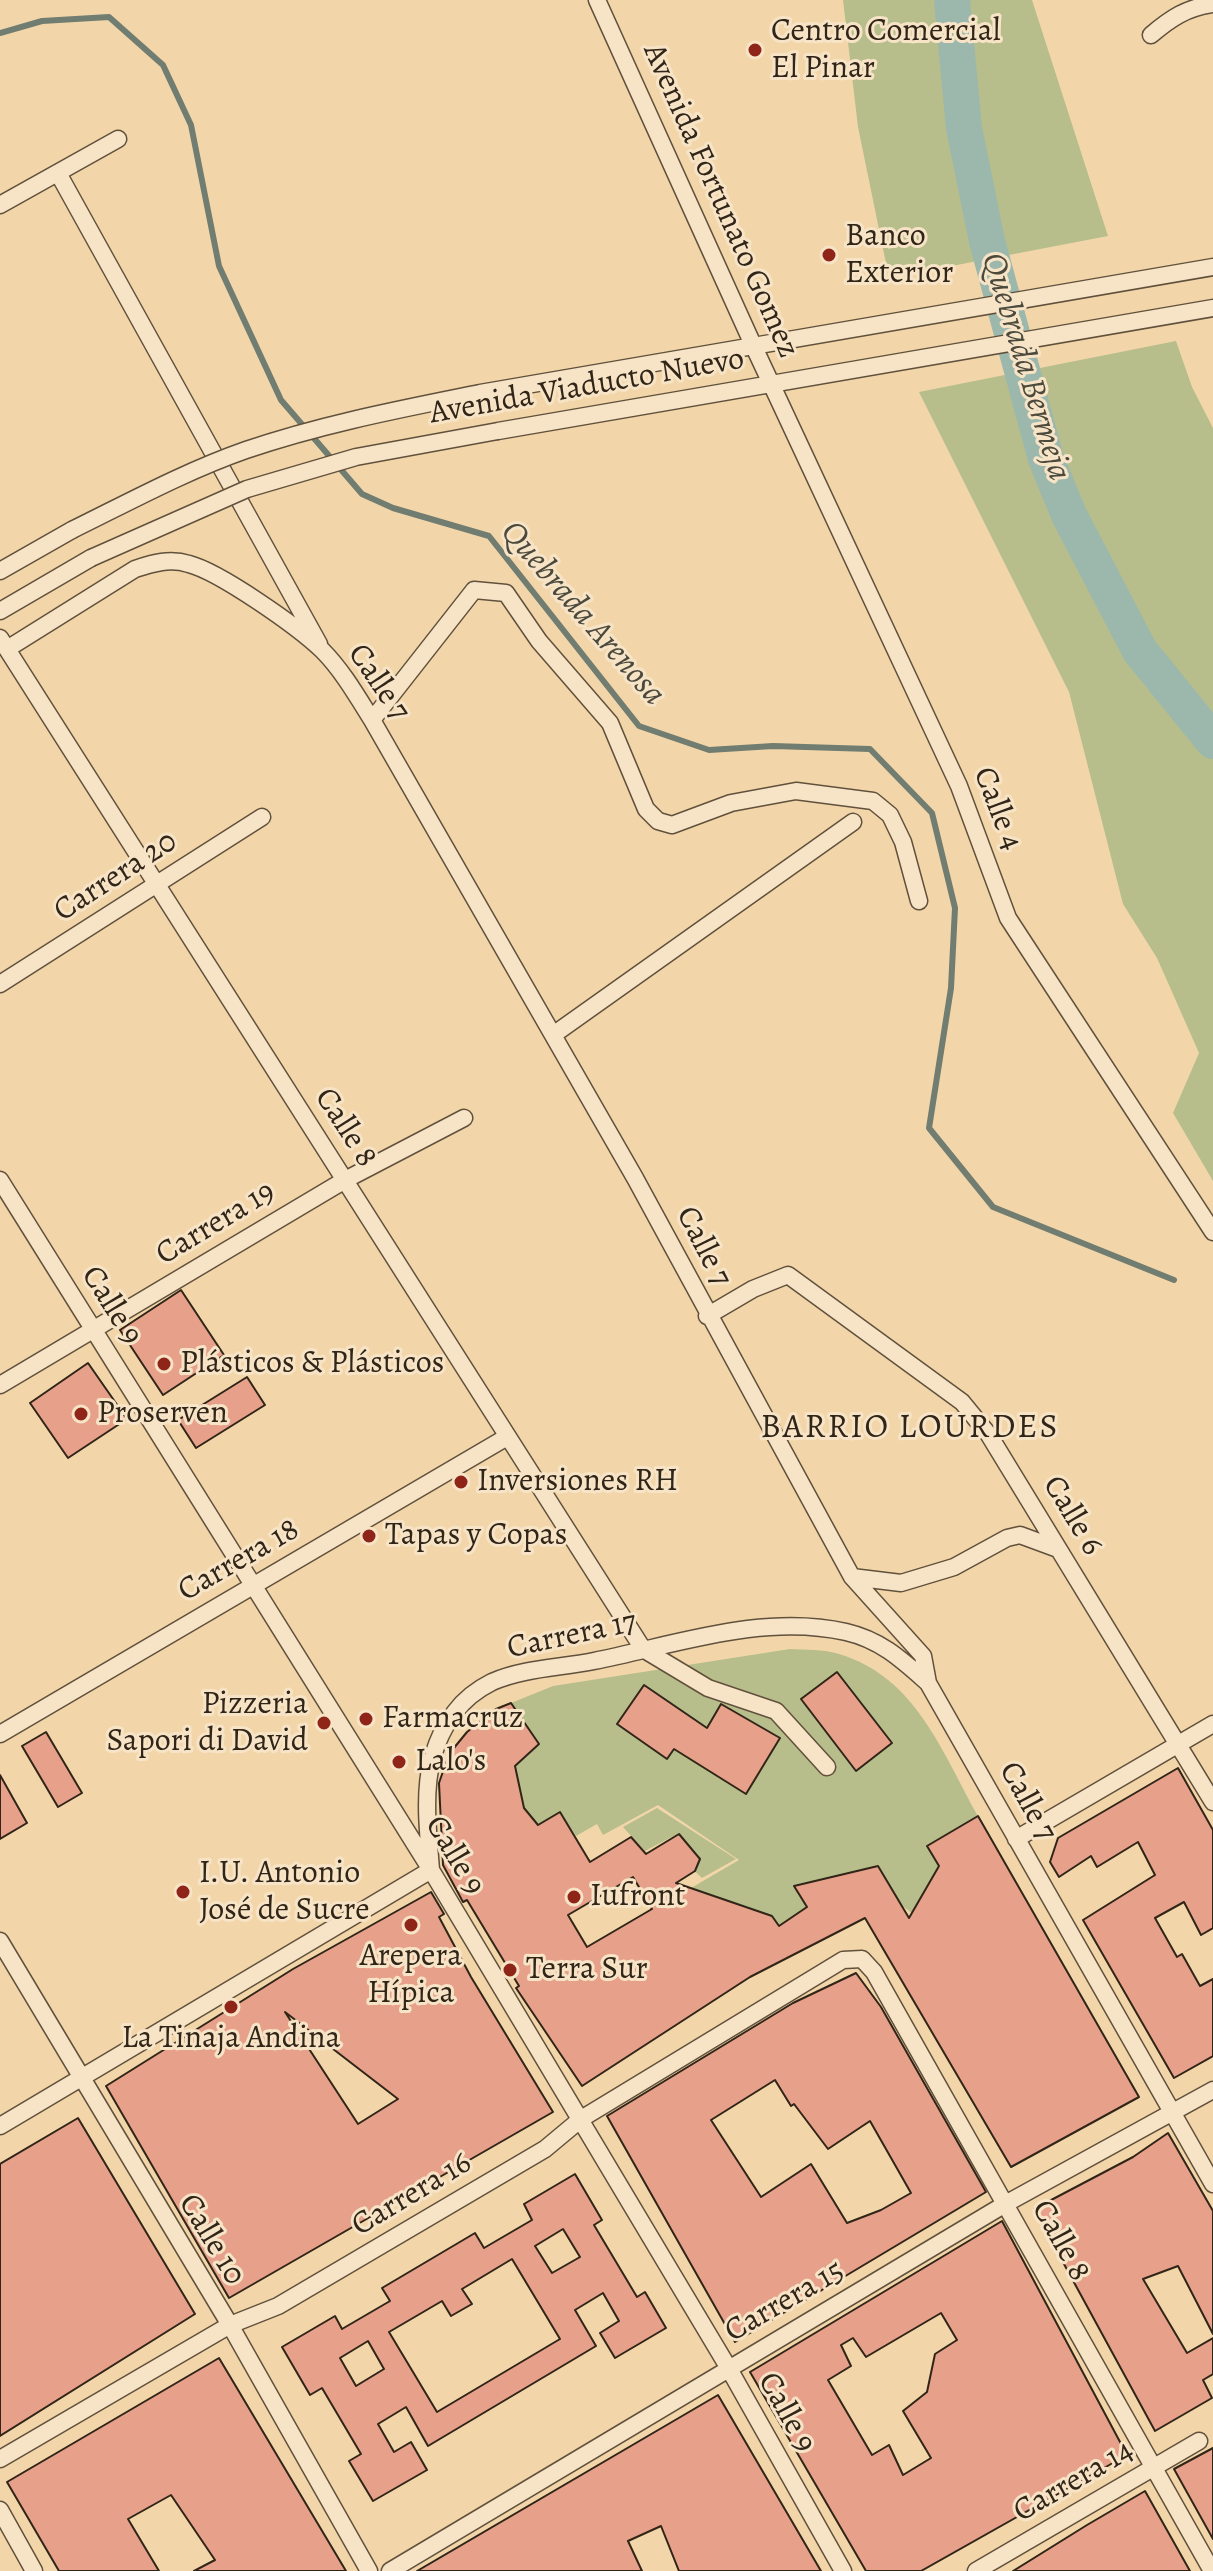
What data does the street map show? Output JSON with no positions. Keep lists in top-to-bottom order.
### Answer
{
  "streets": {
    "street": [
      "Avenida Fortunato Gomez",
      "Avenida Viaducto Nuevo",
      "Calle 7",
      "Calle 4",
      "Carrera 20",
      "Calle 8",
      "Carrera 19",
      "Calle 9",
      "Calle 6",
      "Carrera 18",
      "Carrera 17",
      "Carrera 16",
      "Calle 10",
      "Carrera 15",
      "Carrera 14"
    ]
  },
  "crossings": [
    ["Avenida Fortunato Gomez", "Avenida Viaducto Nuevo"],
    ["Avenida Fortunato Gomez", "Calle 4"],
    ["Avenida Viaducto Nuevo", "Calle 4"],
    ["Calle 7", "Calle 8"],
    ["Calle 7", "Calle 6"],
    ["Calle 7", "Carrera 17"],
    ["Calle 7", "Carrera 15"],
    ["Carrera 20", "Calle 8"],
    ["Calle 8", "Carrera 19"],
    ["Calle 8", "Carrera 18"],
    ["Calle 8", "Carrera 17"],
    ["Calle 8", "Carrera 16"],
    ["Calle 8", "Carrera 15"],
    ["Calle 8", "Carrera 14"],
    ["Carrera 19", "Calle 9"],
    ["Calle 9", "Carrera 18"],
    ["Calle 9", "Carrera 17"],
    ["Calle 9", "Carrera 16"],
    ["Calle 9", "Carrera 15"],
    ["Carrera 16", "Calle 10"]
  ],
  "districts": ["BARRIO LOURDES"],
  "water": ["Quebrada Bermeja", "Quebrada Arenosa"],
  "places": [
    "Centro Comercial El Pinar",
    "Banco Exterior",
    "Plásticos & Plásticos",
    "Proserven",
    "Inversiones RH",
    "Tapas y Copas",
    "Farmacruz",
    "Pizzeria Sapori di David",
    "Lalo's",
    "I.U. Antonio José de Sucre",
    "Iufront",
    "Arepera Hípica",
    "Terra Sur",
    "La Tinaja Andina"
  ]
}
